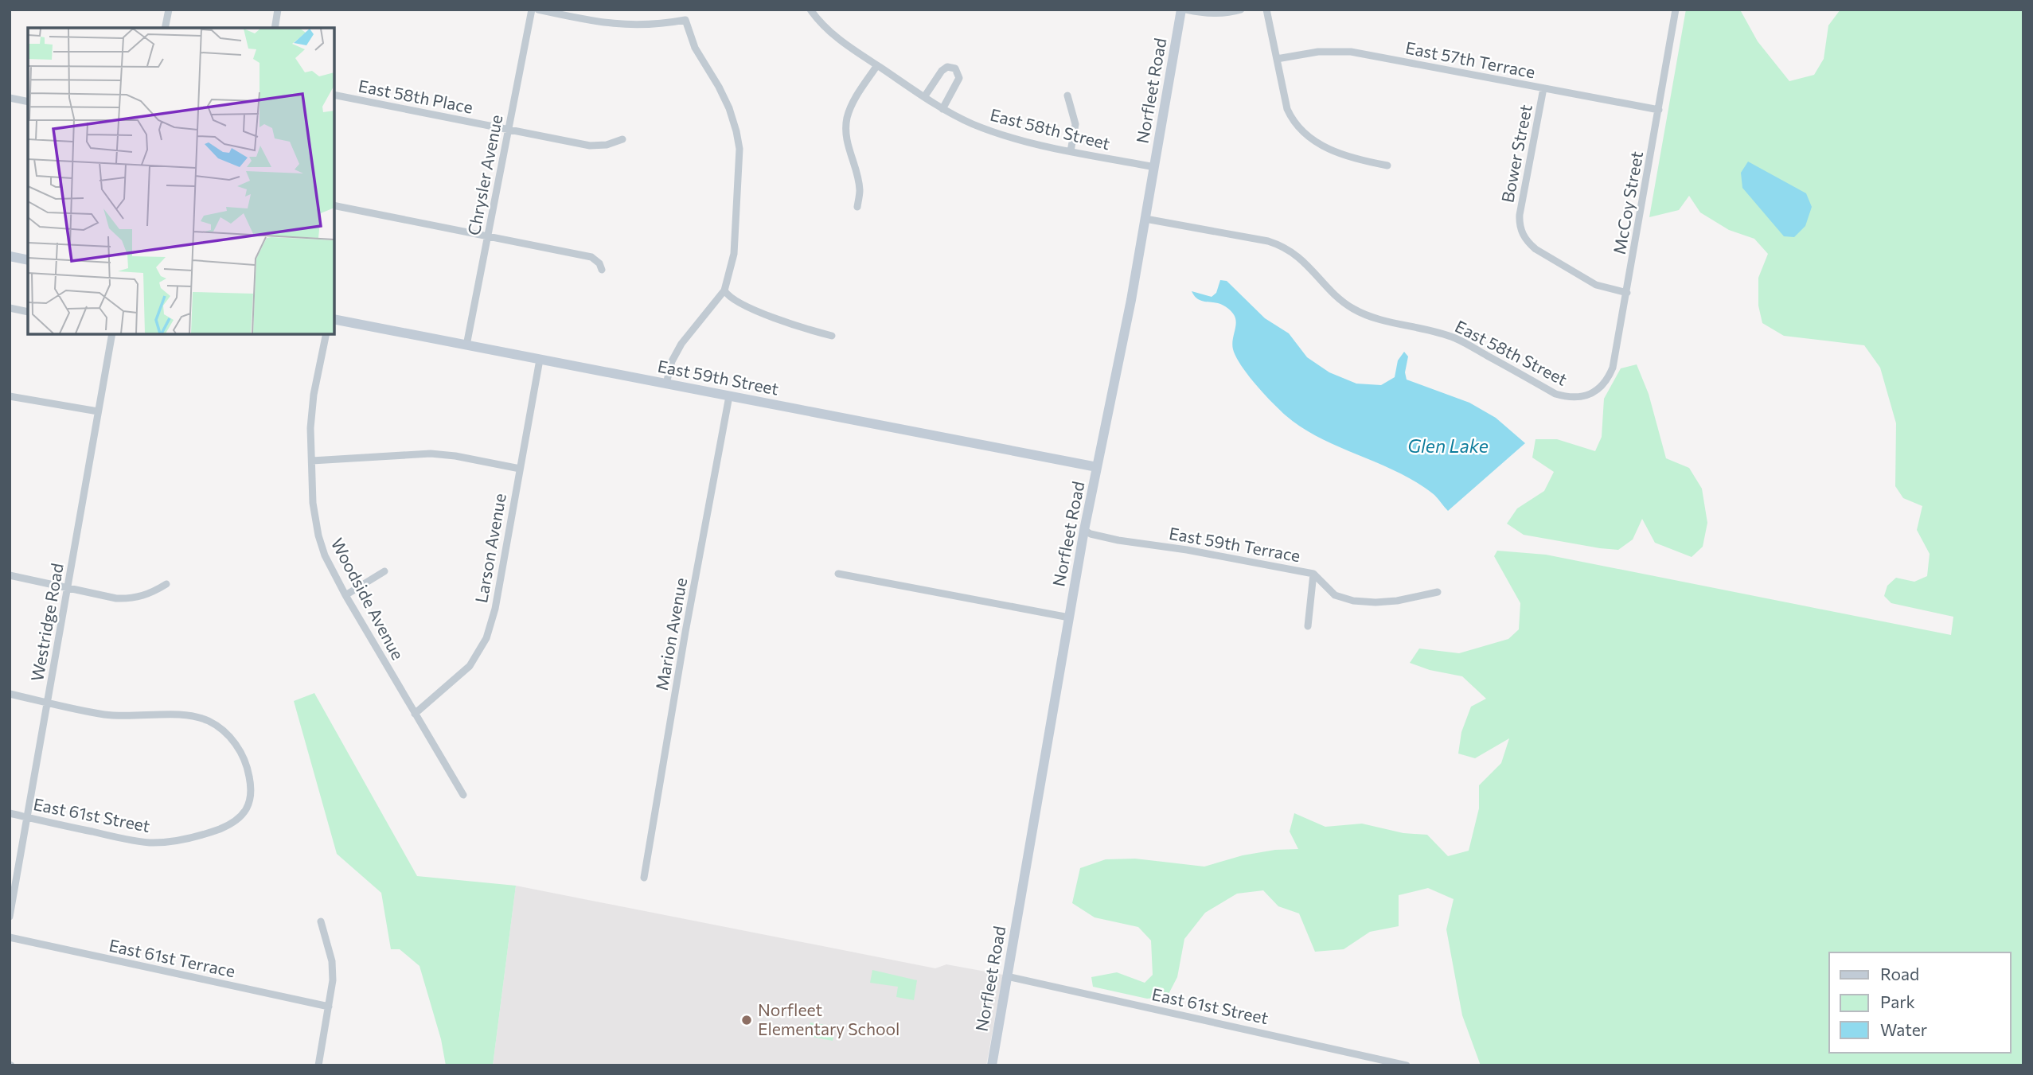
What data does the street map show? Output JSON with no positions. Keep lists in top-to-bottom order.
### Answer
{
  "streets": {
    "street": [
      "East 57th Terrace",
      "Norfleet Road",
      "East 58th Place",
      "East 58th Street",
      "Bower Street",
      "Chrysler Avenue",
      "McCoy Street",
      "East 59th Street",
      "East 59th Terrace",
      "Larson Avenue",
      "Woodside Avenue",
      "Westridge Road",
      "Marion Avenue",
      "East 61st Street",
      "East 61st Terrace"
    ]
  },
  "crossings": [
    ["East 57th Terrace", "Bower Street"],
    ["East 57th Terrace", "McCoy Street"],
    ["Norfleet Road", "East 58th Street"],
    ["Norfleet Road", "East 59th Street"],
    ["Norfleet Road", "East 59th Terrace"],
    ["Norfleet Road", "East 61st Street"],
    ["East 58th Place", "Chrysler Avenue"],
    ["East 58th Street", "McCoy Street"],
    ["Bower Street", "McCoy Street"],
    ["Chrysler Avenue", "East 59th Street"],
    ["East 59th Street", "Larson Avenue"],
    ["East 59th Street", "Marion Avenue"],
    ["Larson Avenue", "Woodside Avenue"],
    ["Westridge Road", "East 61st Street"]
  ],
  "water": ["Glen Lake"],
  "places": ["Norfleet Elementary School"],
  "legend": ["Road", "Park", "Water"]
}
